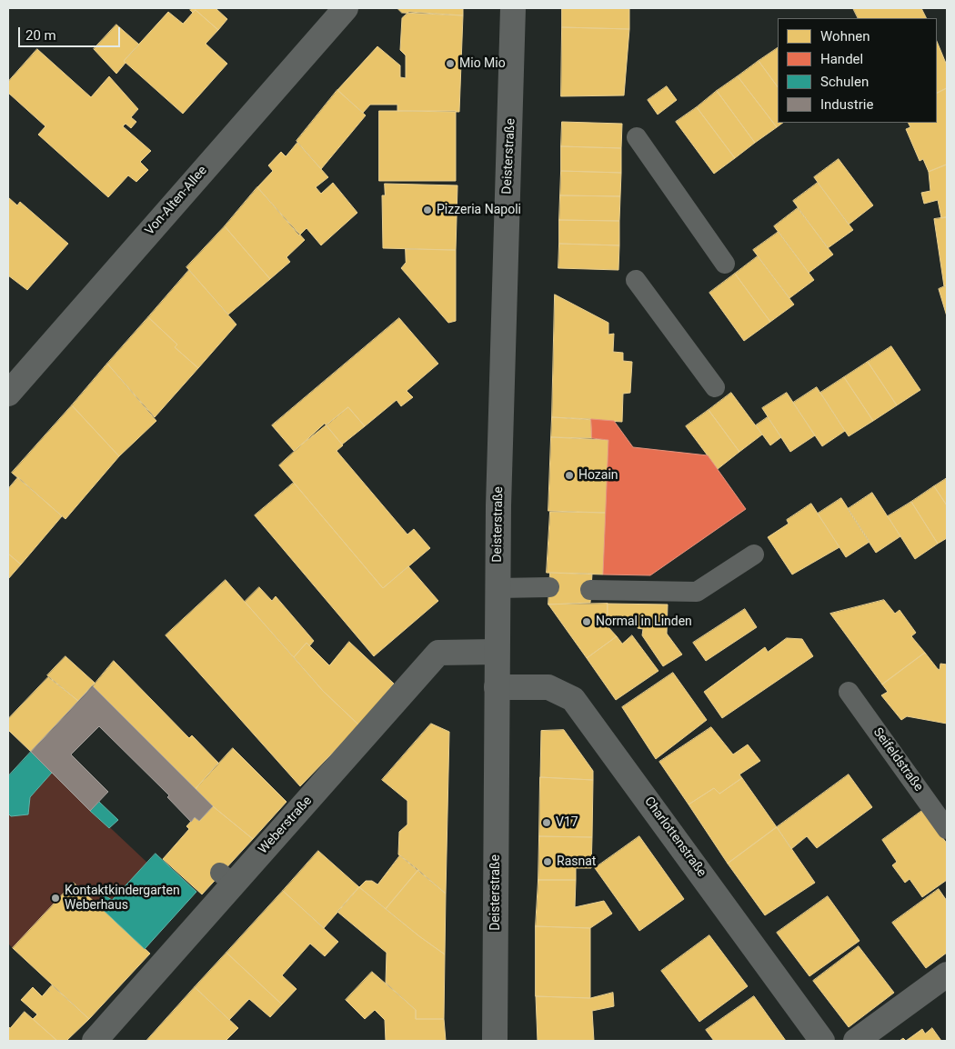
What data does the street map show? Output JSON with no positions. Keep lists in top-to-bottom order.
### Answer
{
  "streets": {
    "street": [
      "Deisterstraße",
      "Von-Alten-Allee",
      "Weberstraße",
      "Charlottenstraße"
    ],
    "lane": ["Seifeldstraße"]
  },
  "crossings": [
    ["Deisterstraße", "Weberstraße"],
    ["Deisterstraße", "Charlottenstraße"]
  ],
  "places": [
    "Mio Mio",
    "Pizzeria Napoli",
    "Hozain",
    "Normal in Linden",
    "V17",
    "Rasnat",
    "Kontaktkindergarten Weberhaus"
  ],
  "legend": [
    "Wohnen",
    "Handel",
    "Schulen",
    "Industrie"
  ],
  "scale_bar": "20 m"
}
